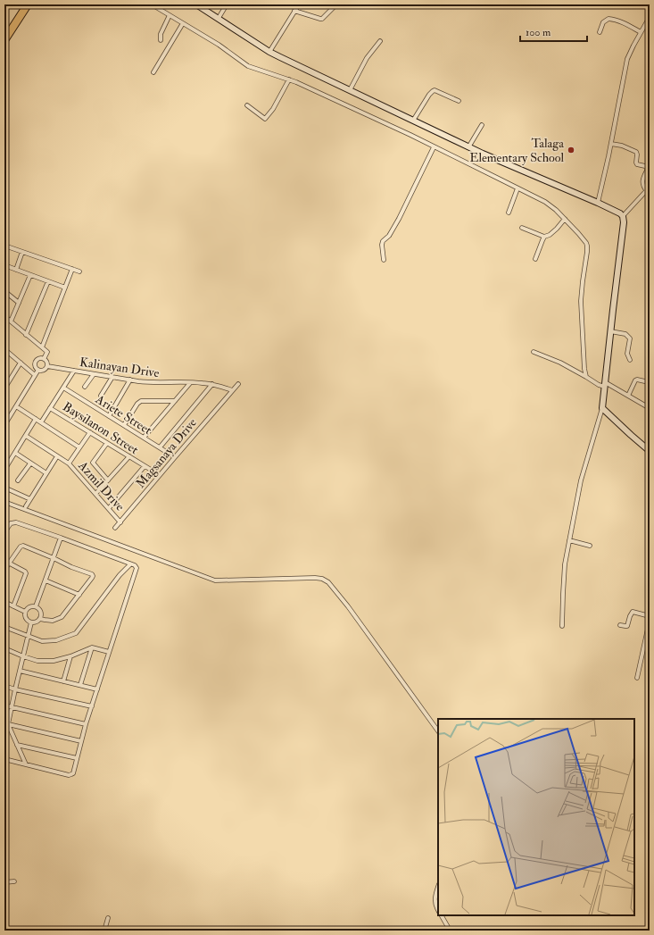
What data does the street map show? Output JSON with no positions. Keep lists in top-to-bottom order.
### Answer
{
  "streets": {
    "street": [
      "Kalinayan Drive",
      "Ariete Street",
      "Baysilanon Street",
      "Magsanaya Drive",
      "Azmil Drive"
    ]
  },
  "crossings": [
    ["Kalinayan Drive", "Magsanaya Drive"],
    ["Ariete Street", "Magsanaya Drive"],
    ["Baysilanon Street", "Magsanaya Drive"],
    ["Magsanaya Drive", "Azmil Drive"]
  ],
  "places": ["Talaga Elementary School"],
  "scale_bar": "100 m"
}
